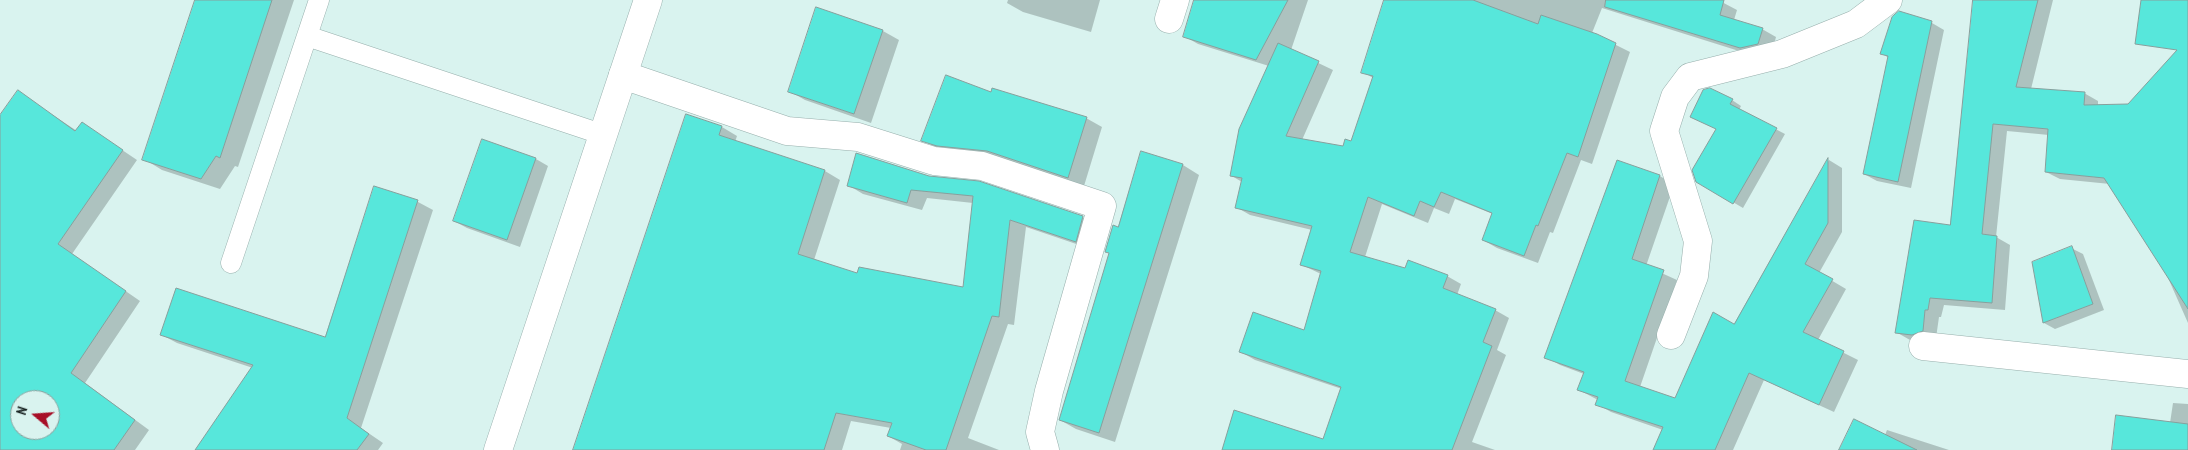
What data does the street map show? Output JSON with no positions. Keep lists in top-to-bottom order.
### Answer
{
  "north": "left"
}
